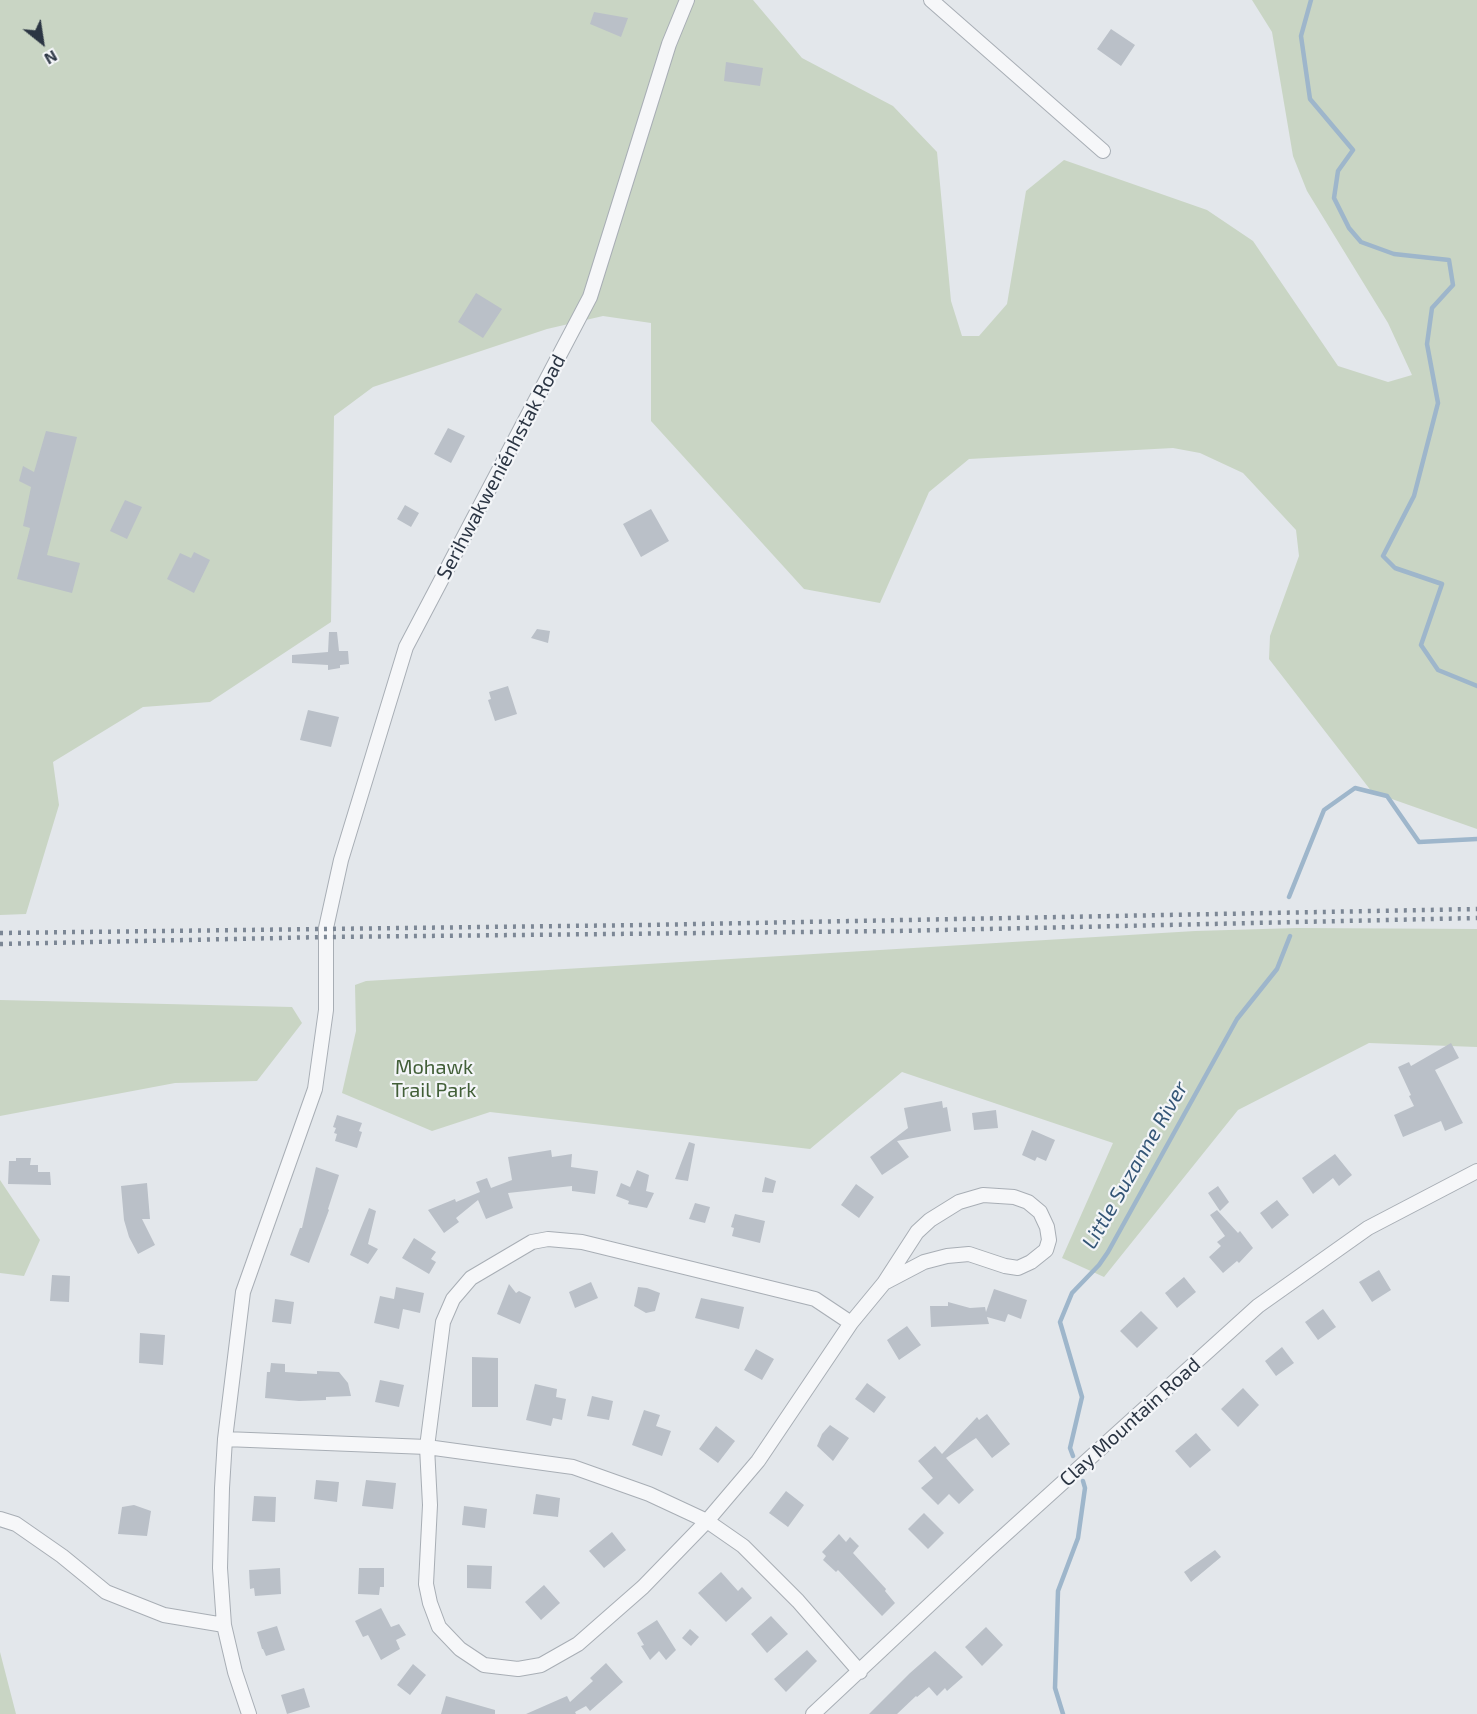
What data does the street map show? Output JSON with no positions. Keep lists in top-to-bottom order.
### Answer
{
  "streets": {
    "street": ["Serihwakweniénhstak Road", "Clay Mountain Road"]
  },
  "water": ["Little Suzanne River"],
  "parks": ["Mohawk Trail Park"],
  "north": "bottom right"
}
